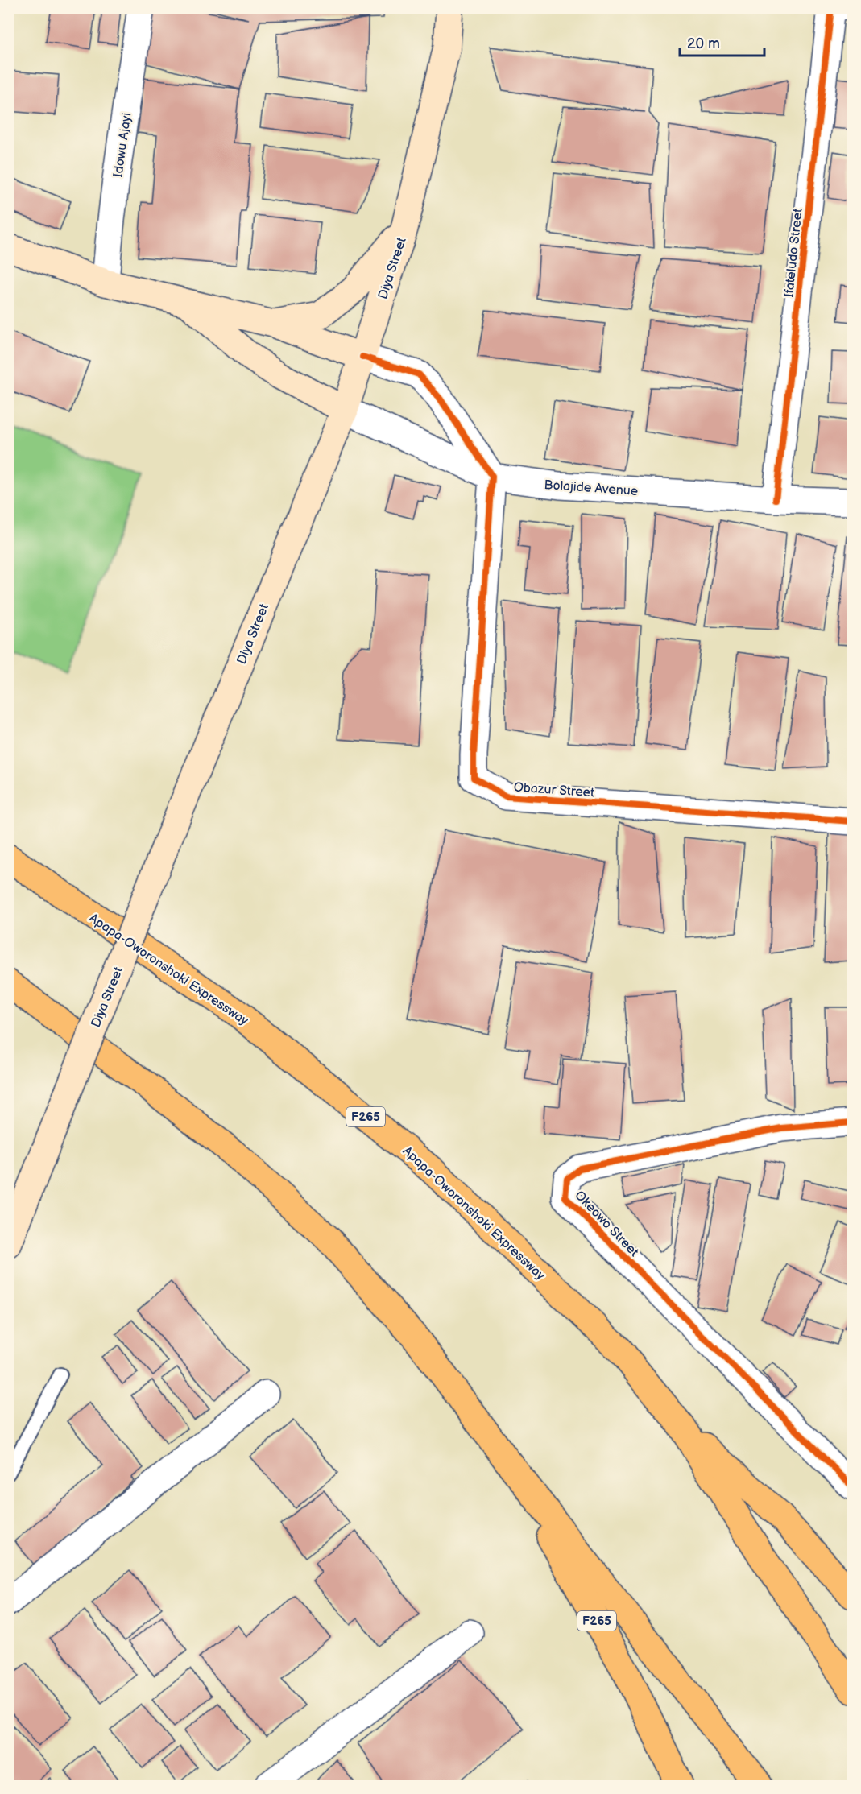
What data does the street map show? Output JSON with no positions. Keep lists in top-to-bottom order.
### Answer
{
  "streets": {
    "highway": ["Apapa-Oworonshoki Expressway", "F265"],
    "main road": ["Diya Street"],
    "street": [
      "Idowu Ajayi",
      "Ifateludo Street",
      "Bolajide Avenue",
      "Obazur Street",
      "Okeowo Street"
    ]
  },
  "crossings": [
    ["Ifateludo Street", "Bolajide Avenue"],
    ["Diya Street", "Bolajide Avenue"],
    ["Bolajide Avenue", "Obazur Street"],
    ["Apapa-Oworonshoki Expressway", "F265"]
  ],
  "scale_bar": "20 m"
}
